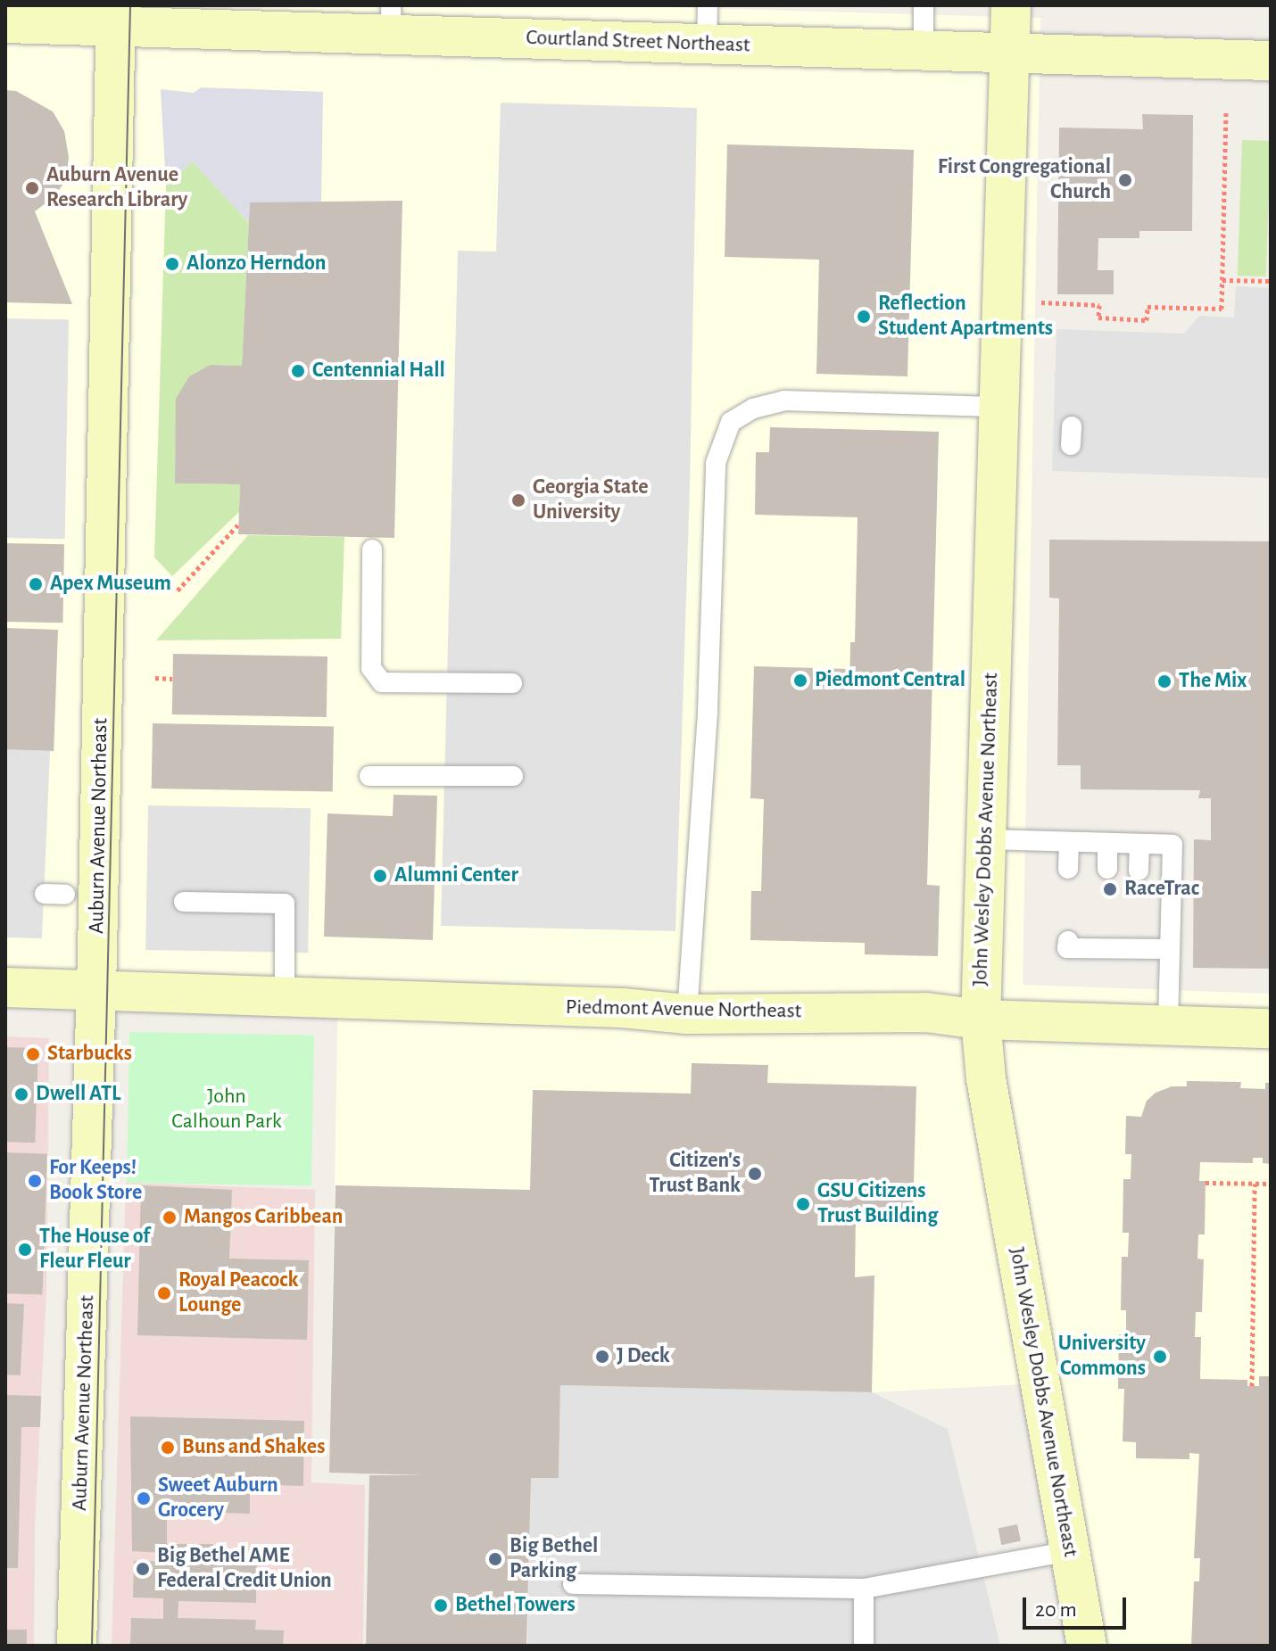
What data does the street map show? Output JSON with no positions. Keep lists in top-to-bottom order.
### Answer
{
  "streets": {
    "street": [
      "Courtland Street Northeast",
      "Auburn Avenue Northeast",
      "John Wesley Dobbs Avenue Northeast",
      "Piedmont Avenue Northeast"
    ]
  },
  "crossings": [
    ["Courtland Street Northeast", "Auburn Avenue Northeast"],
    ["Courtland Street Northeast", "John Wesley Dobbs Avenue Northeast"],
    ["Auburn Avenue Northeast", "Piedmont Avenue Northeast"],
    ["John Wesley Dobbs Avenue Northeast", "Piedmont Avenue Northeast"]
  ],
  "parks": ["John Calhoun Park"],
  "places": [
    "First Congregational Church",
    "Auburn Avenue Research Library",
    "Alonzo Herndon",
    "Reflection Student Apartments",
    "Centennial Hall",
    "Georgia State University",
    "Apex Museum",
    "Piedmont Central",
    "The Mix",
    "Alumni Center",
    "RaceTrac",
    "Starbucks",
    "Dwell ATL",
    "Citizen's Trust Bank",
    "For Keeps! Book Store",
    "GSU Citizens Trust Building",
    "Mangos Caribbean",
    "The House of Fleur Fleur",
    "Royal Peacock Lounge",
    "J Deck",
    "University Commons",
    "Buns and Shakes",
    "Sweet Auburn Grocery",
    "Big Bethel Parking",
    "Big Bethel AME Federal Credit Union",
    "Bethel Towers"
  ],
  "scale_bar": "20 m"
}
